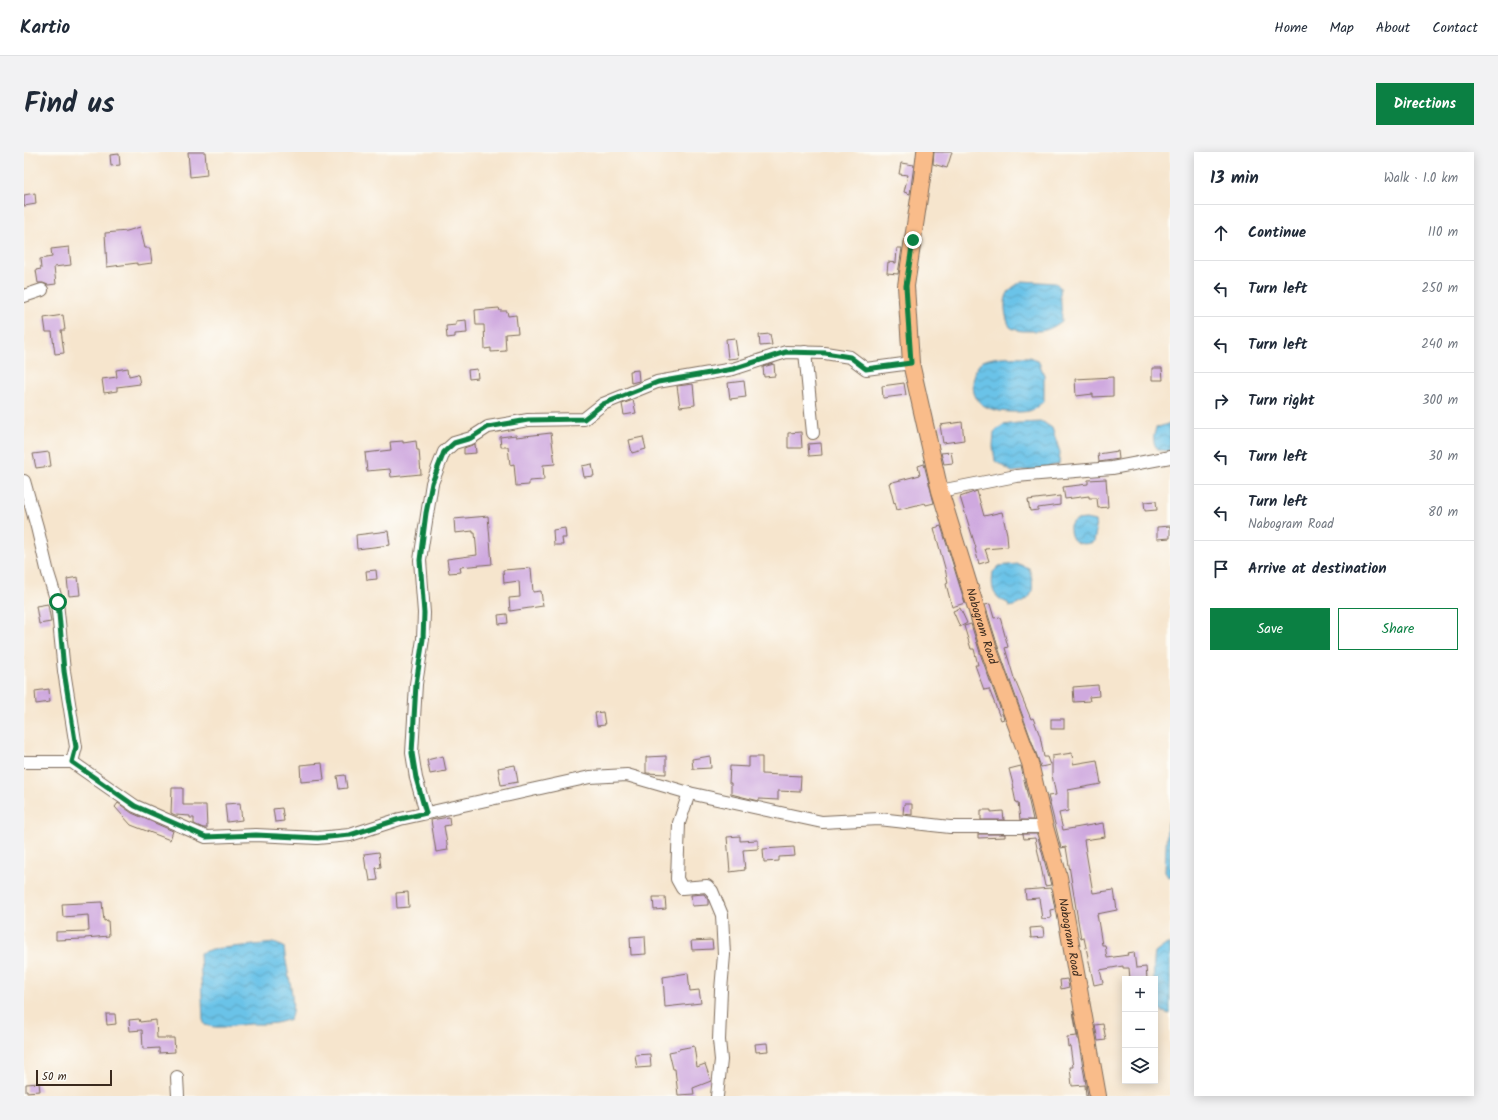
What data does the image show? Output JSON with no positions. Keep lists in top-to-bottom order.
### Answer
{
  "streets": {
    "main road": ["Nabogram Road"]
  },
  "scale_bar": "50 m",
  "page": {
    "header": "Kartio",
    "nav": [
      "Home",
      "Map",
      "About",
      "Contact"
    ],
    "title": "Find us",
    "buttons": [
      "Directions",
      ["Save", "Share"]
    ],
    "heading": ["13 min", "Walk · 1.0 km"],
    "list": [
      ["Continue", "110 m"],
      ["Turn left", "250 m"],
      ["Turn left", "240 m"],
      ["Turn right", "300 m"],
      ["Turn left", "30 m"],
      ["Turn left", "Nabogram Road", "80 m"],
      "Arrive at destination"
    ],
    "map_buttons": ["+", "−"],
    "scale": "50 m"
  }
}
